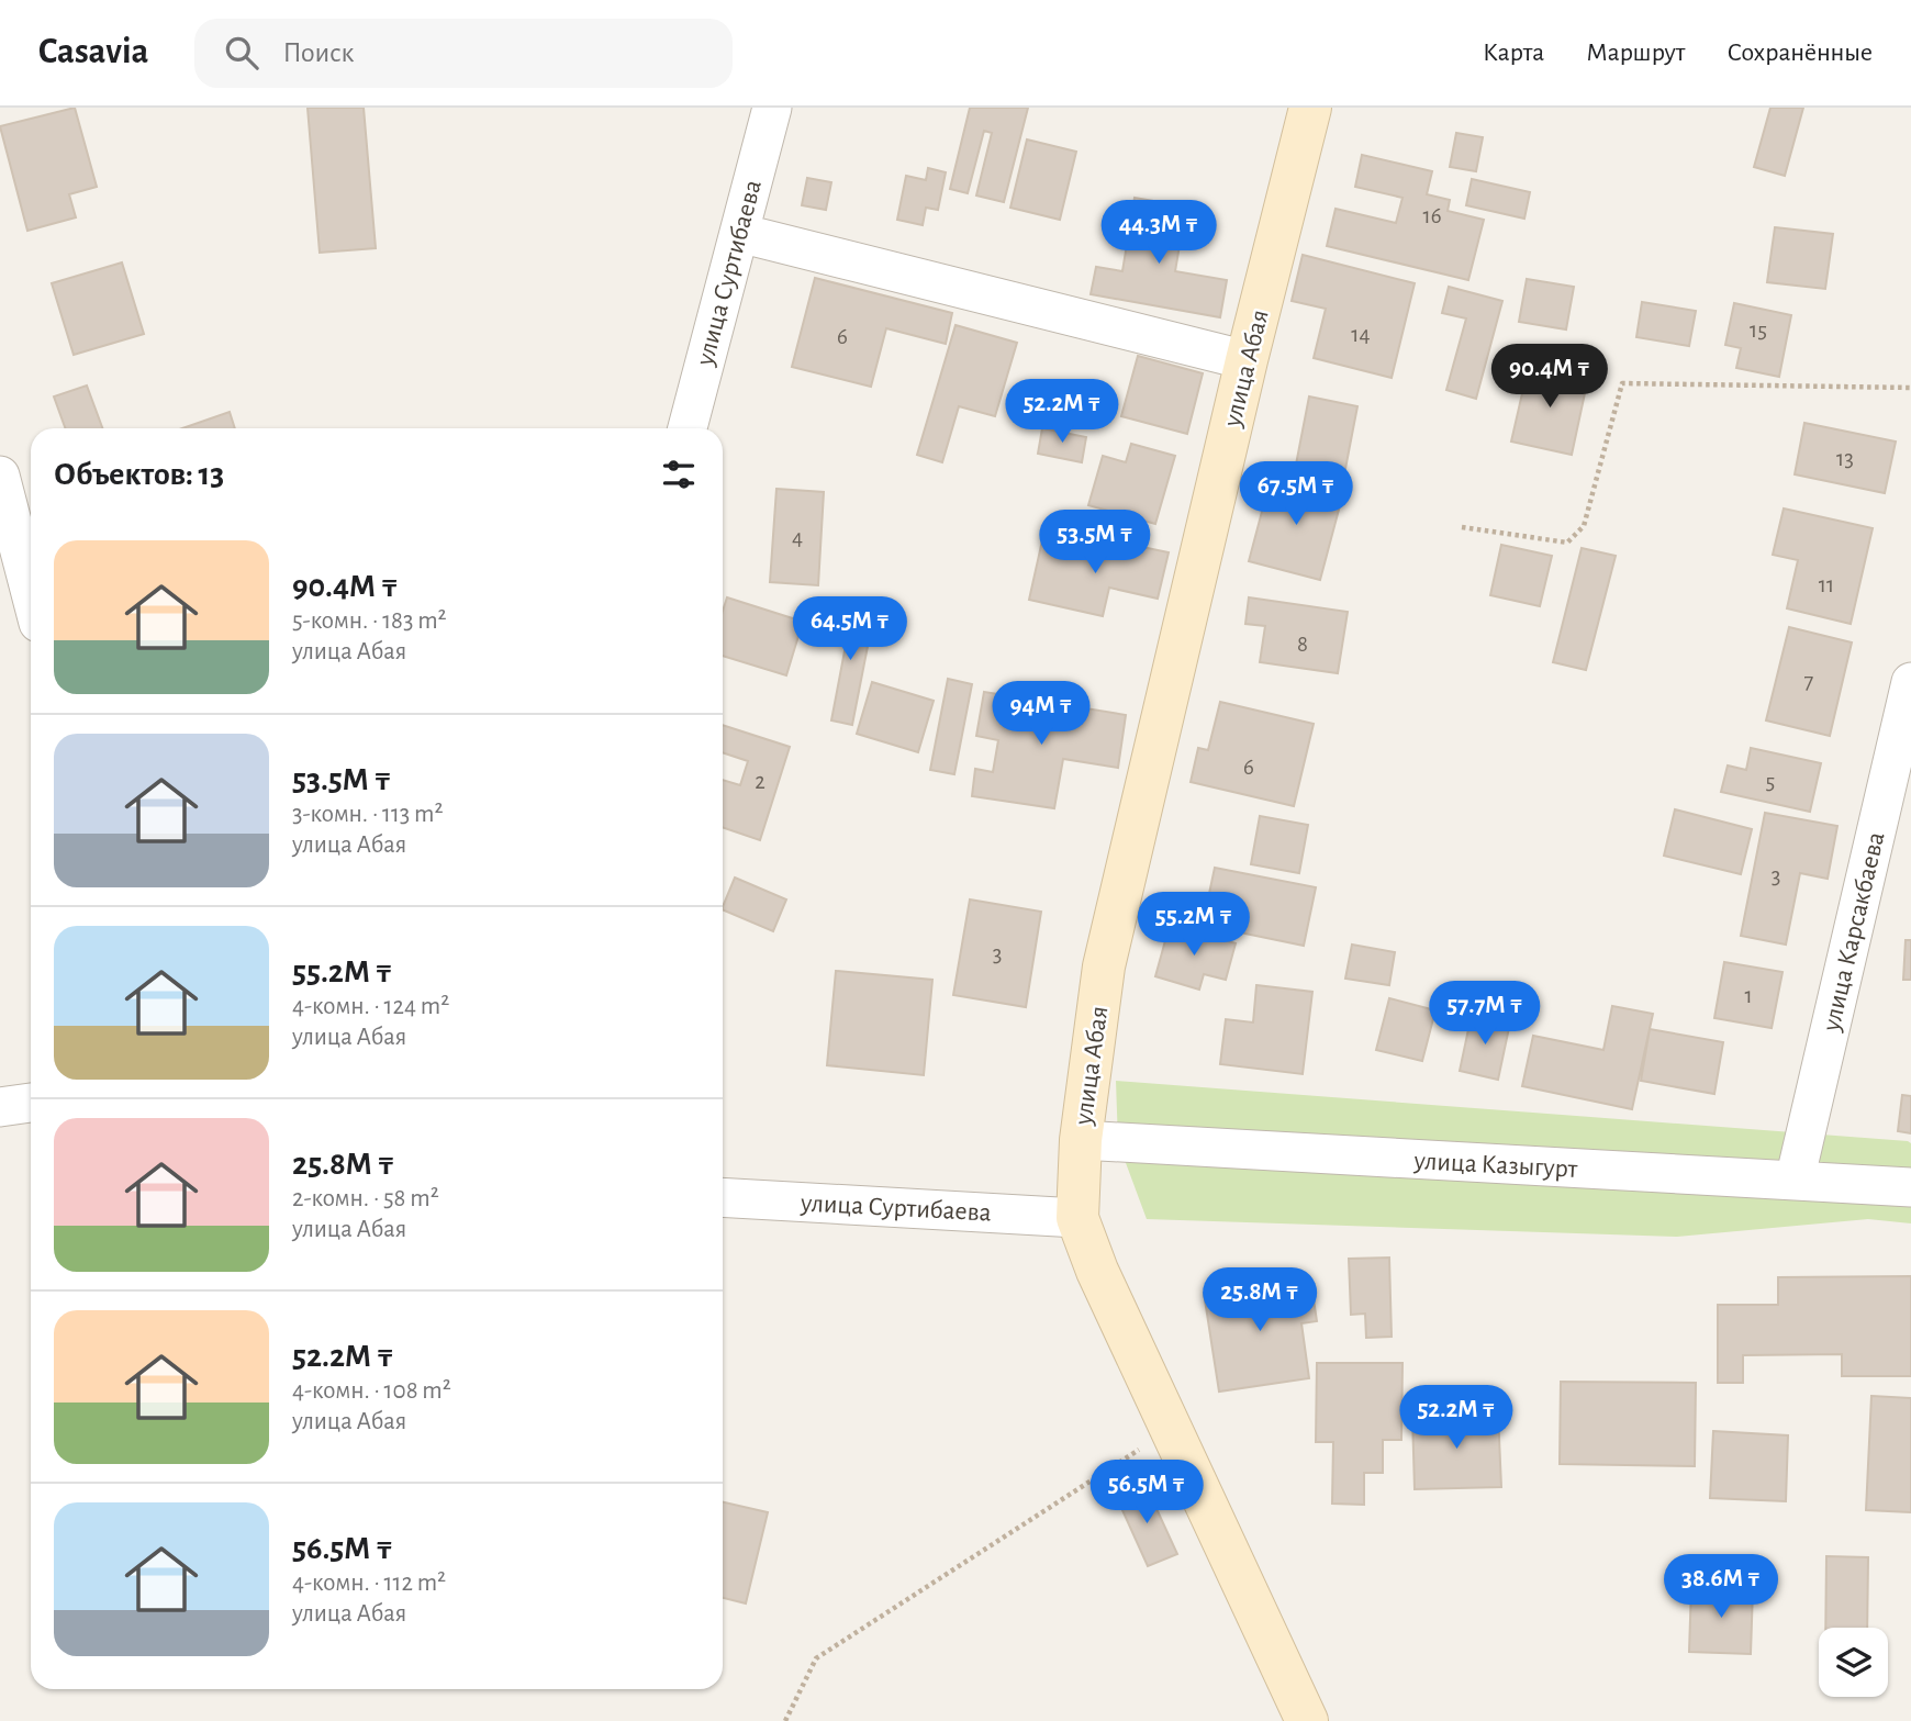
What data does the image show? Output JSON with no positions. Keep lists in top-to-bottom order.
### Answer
{
  "streets": {
    "street": [
      "улица Суртибаева",
      "улица Абая",
      "улица Карсакбаева",
      "улица Казыгурт"
    ]
  },
  "crossings": [
    ["улица Суртибаева", "улица Абая"],
    ["улица Абая", "улица Казыгурт"],
    ["улица Карсакбаева", "улица Казыгурт"]
  ],
  "house_numbers": [
    "16",
    "15",
    "14",
    "6",
    "13",
    "4",
    "11",
    "8",
    "7",
    "6",
    "2",
    "5",
    "3",
    "3",
    "1"
  ],
  "page": {
    "header": "Casavia",
    "search": "Поиск",
    "nav": ["Карта", "Маршрут", "Сохранённые"],
    "price": [
      "44.3M ₸",
      "90.4M ₸",
      "52.2M ₸",
      "67.5M ₸",
      "53.5M ₸",
      "64.5M ₸",
      "94M ₸",
      "55.2M ₸",
      "57.7M ₸",
      "25.8M ₸",
      "52.2M ₸",
      "56.5M ₸",
      "38.6M ₸"
    ],
    "heading": "Объектов: 13",
    "list": [
      {
        "name": "90.4M ₸",
        "note": "5-комн. · 183 m² · улица Абая"
      },
      {
        "name": "53.5M ₸",
        "note": "3-комн. · 113 m² · улица Абая"
      },
      {
        "name": "55.2M ₸",
        "note": "4-комн. · 124 m² · улица Абая"
      },
      {
        "name": "25.8M ₸",
        "note": "2-комн. · 58 m² · улица Абая"
      },
      {
        "name": "52.2M ₸",
        "note": "4-комн. · 108 m² · улица Абая"
      },
      {
        "name": "56.5M ₸",
        "note": "4-комн. · 112 m² · улица Абая"
      }
    ]
  }
}
